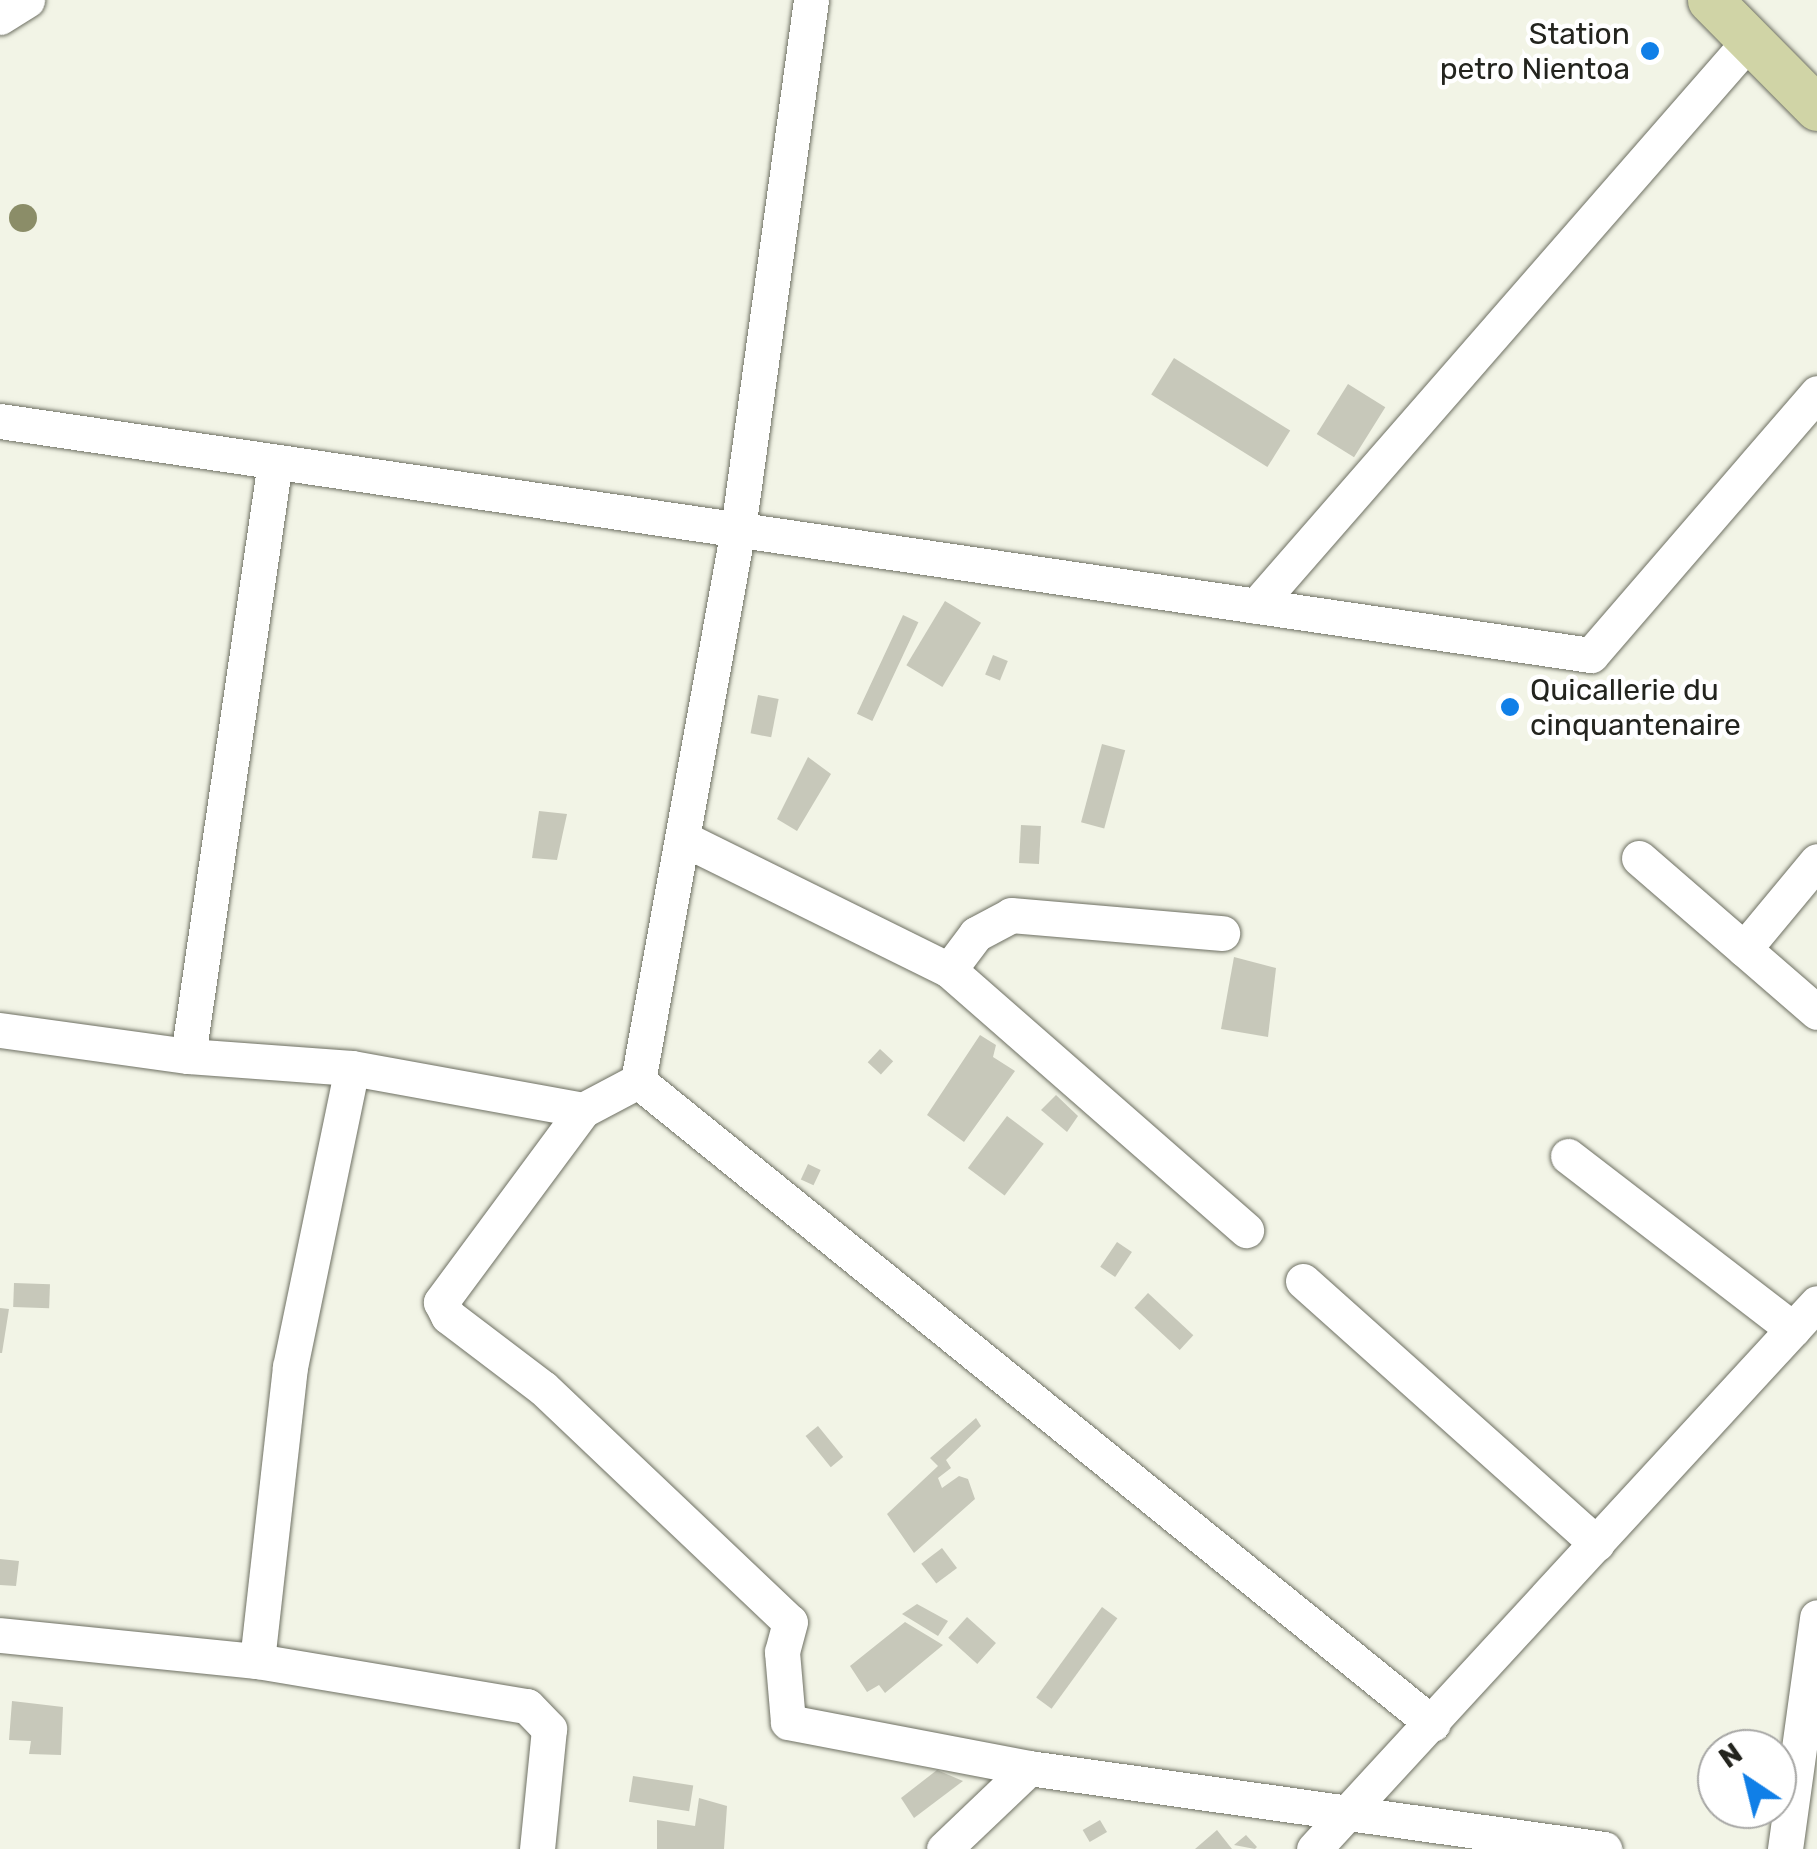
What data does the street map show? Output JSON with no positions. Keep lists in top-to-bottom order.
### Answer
{
  "places": ["Station petro Nientoa", "Quicallerie du cinquantenaire"],
  "north": "top left"
}
